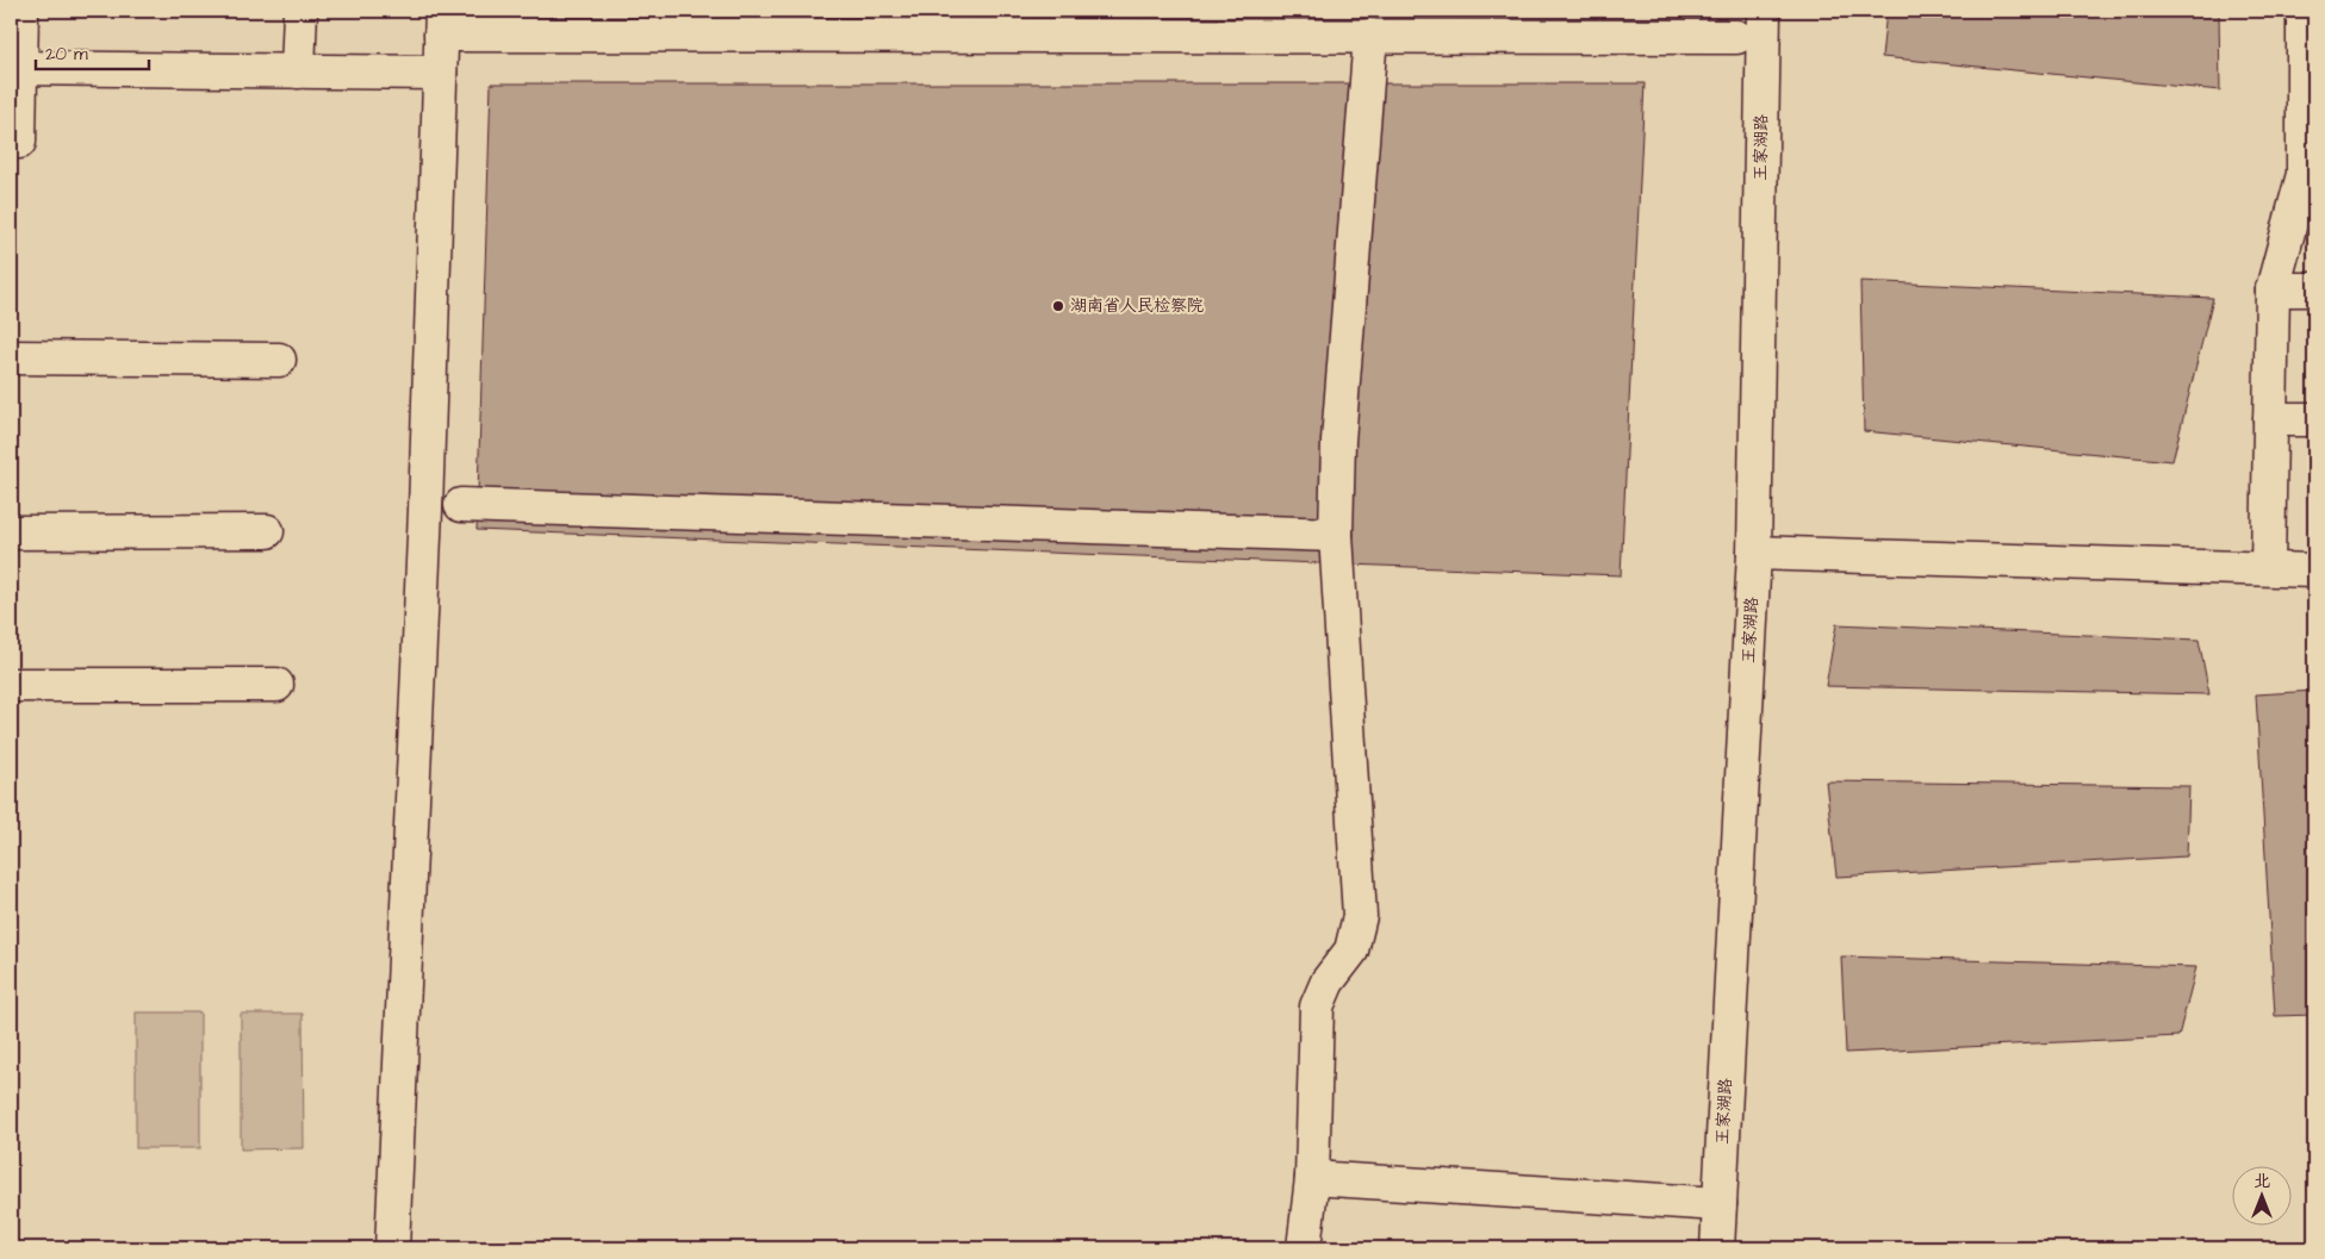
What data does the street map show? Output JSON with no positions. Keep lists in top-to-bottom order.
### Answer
{
  "streets": {
    "street": ["王家湖路"]
  },
  "places": ["湖南省人民检察院"],
  "scale_bar": "20 m",
  "north": "top"
}
